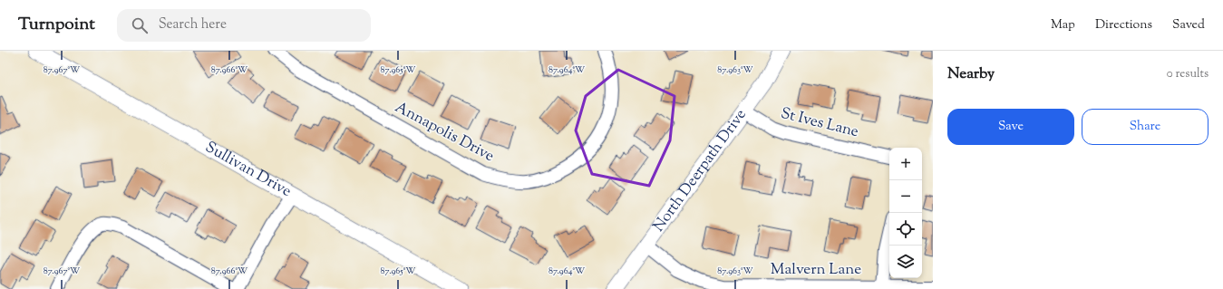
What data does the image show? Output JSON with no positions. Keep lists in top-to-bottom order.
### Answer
{
  "streets": {
    "street": [
      "St Ives Lane",
      "Annapolis Drive",
      "Sullivan Drive",
      "North Deerpath Drive",
      "Malvern Lane"
    ]
  },
  "crossings": [
    ["St Ives Lane", "North Deerpath Drive"],
    ["North Deerpath Drive", "Malvern Lane"]
  ],
  "page": {
    "header": "Turnpoint",
    "search": "Search here",
    "nav": ["Map", "Directions", "Saved"],
    "heading": ["Nearby", "0 results"],
    "buttons": ["Save", "Share"],
    "map_buttons": ["+", "−"]
  },
  "coordinates": [
    "87.967°W",
    "87.966°W",
    "87.965°W",
    "87.964°W",
    "87.963°W"
  ]
}
